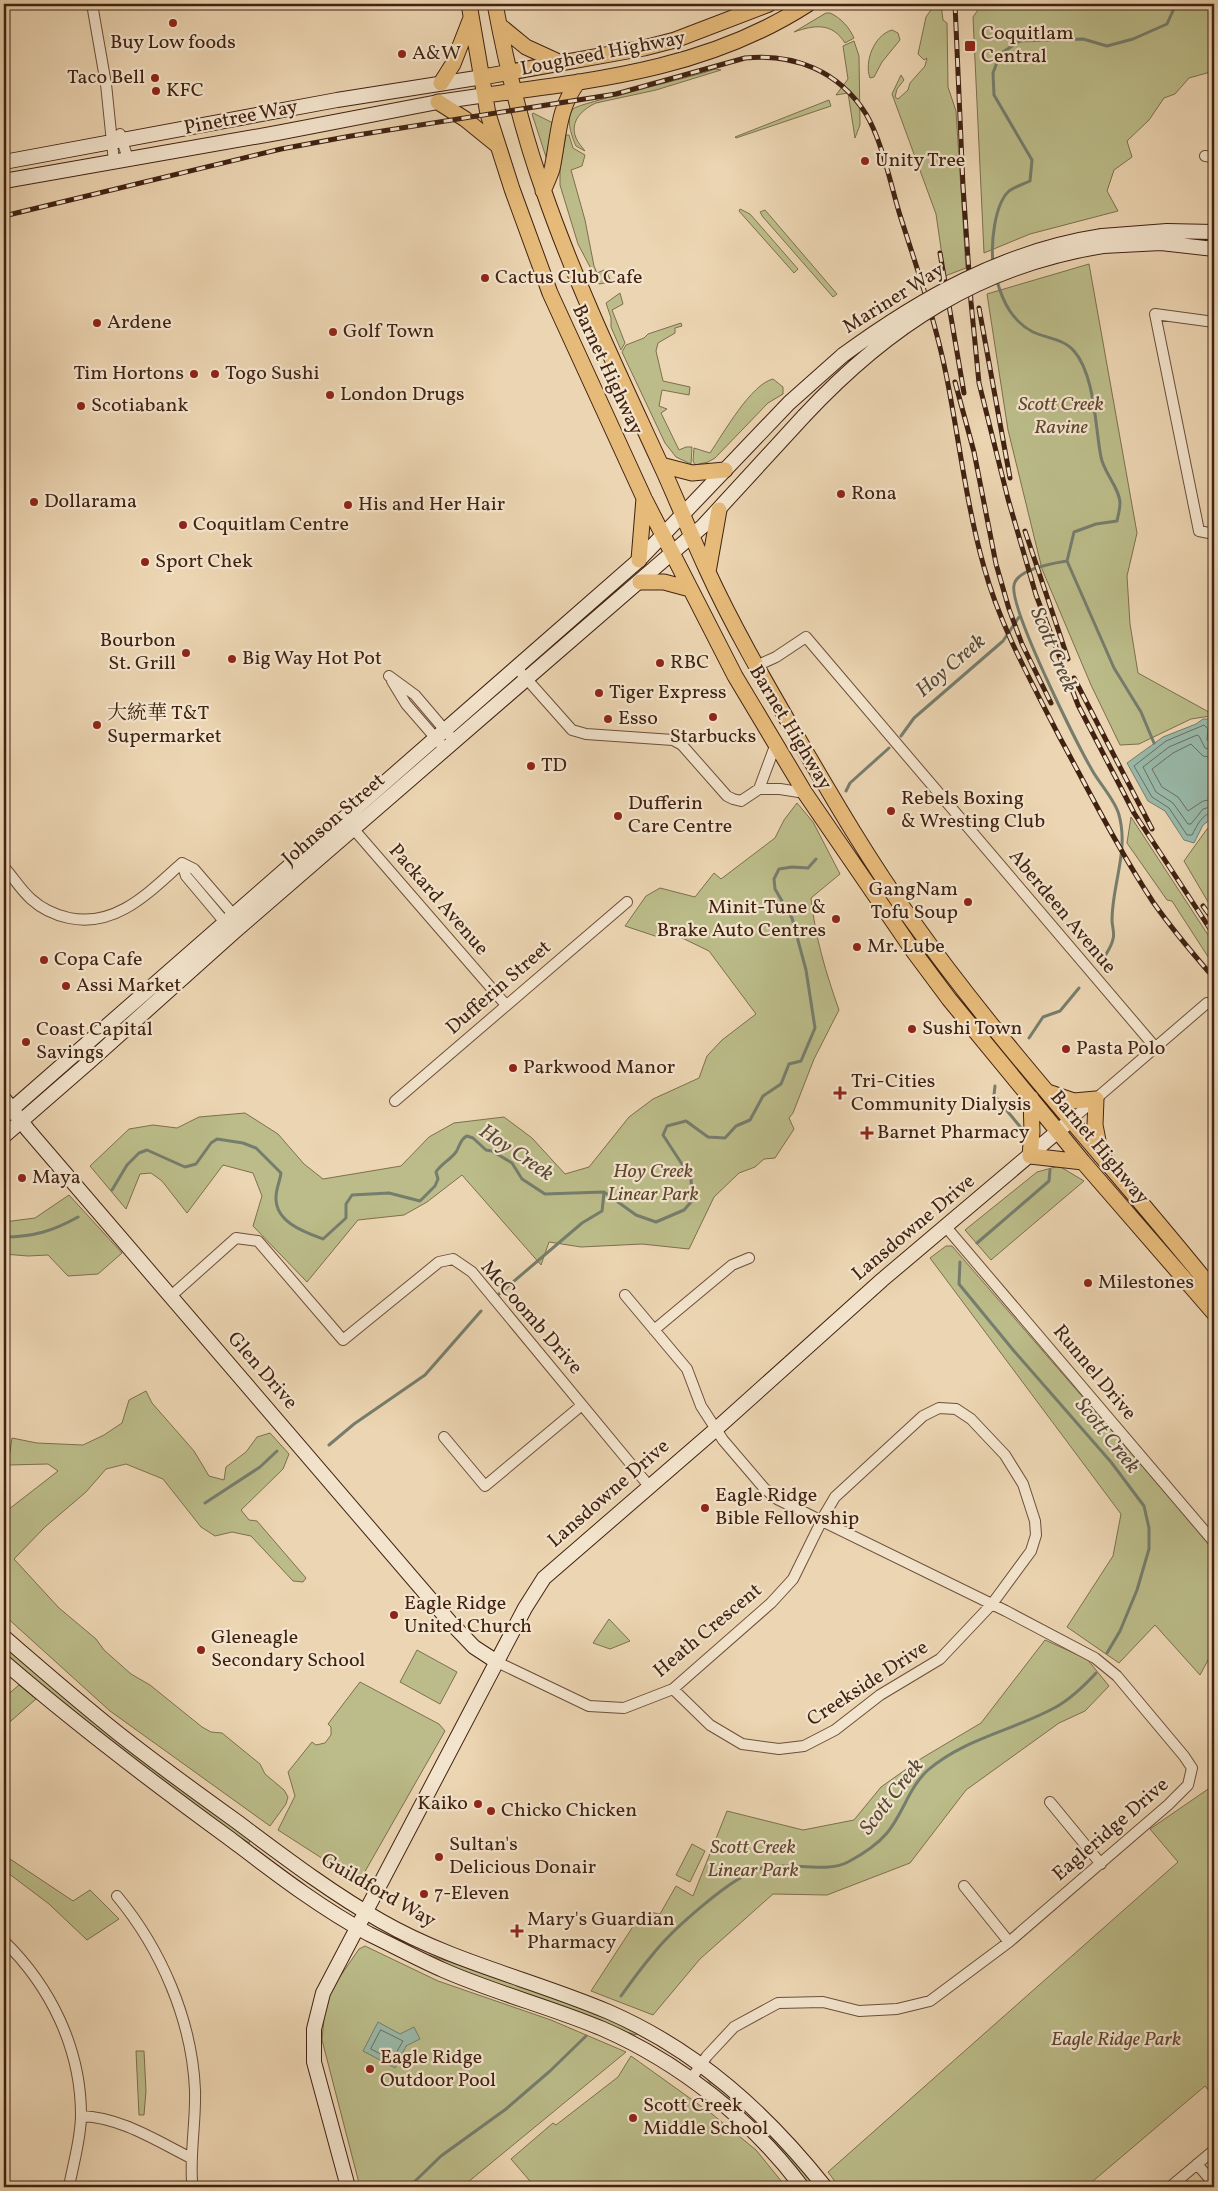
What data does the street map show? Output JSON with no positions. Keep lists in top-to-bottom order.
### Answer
{
  "streets": {
    "main road": [
      "Lougheed Highway",
      "Pinetree Way",
      "Mariner Way",
      "Barnet Highway",
      "Johnson Street",
      "Lansdowne Drive",
      "Glen Drive",
      "Guildford Way"
    ],
    "street": [
      "Packard Avenue",
      "Aberdeen Avenue",
      "Dufferin Street",
      "McCoomb Drive",
      "Runnel Drive",
      "Heath Crescent",
      "Creekside Drive",
      "Eagleridge Drive"
    ]
  },
  "crossings": [
    ["Lougheed Highway", "Pinetree Way"],
    ["Lougheed Highway", "Barnet Highway"],
    ["Pinetree Way", "Barnet Highway"],
    ["Mariner Way", "Barnet Highway"],
    ["Mariner Way", "Johnson Street"],
    ["Barnet Highway", "Johnson Street"],
    ["Barnet Highway", "Aberdeen Avenue"],
    ["Barnet Highway", "Lansdowne Drive"],
    ["Johnson Street", "Packard Avenue"],
    ["Johnson Street", "Glen Drive"],
    ["Packard Avenue", "Dufferin Street"],
    ["Aberdeen Avenue", "Lansdowne Drive"],
    ["Lansdowne Drive", "McCoomb Drive"],
    ["Lansdowne Drive", "Glen Drive"],
    ["Lansdowne Drive", "Runnel Drive"],
    ["Lansdowne Drive", "Heath Crescent"],
    ["Lansdowne Drive", "Eagleridge Drive"],
    ["Lansdowne Drive", "Guildford Way"],
    ["McCoomb Drive", "Glen Drive"],
    ["Glen Drive", "Heath Crescent"],
    ["Heath Crescent", "Creekside Drive"],
    ["Heath Crescent", "Eagleridge Drive"],
    ["Creekside Drive", "Eagleridge Drive"],
    ["Eagleridge Drive", "Guildford Way"]
  ],
  "water": ["Scott Creek", "Hoy Creek"],
  "parks": [
    "Scott Creek Ravine",
    "Hoy Creek Linear Park",
    "Scott Creek Linear Park",
    "Eagle Ridge Park"
  ],
  "places": {
    "other": [
      "Buy Low foods",
      "A&W",
      "Taco Bell",
      "KFC",
      "Unity Tree",
      "Cactus Club Cafe",
      "Ardene",
      "Golf Town",
      "Tim Hortons",
      "Togo Sushi",
      "London Drugs",
      "Scotiabank",
      "Rona",
      "Dollarama",
      "His and Her Hair",
      "Coquitlam Centre",
      "Sport Chek",
      "Bourbon St. Grill",
      "Big Way Hot Pot",
      "RBC",
      "Tiger Express",
      "Starbucks",
      "Esso",
      "大統華 T&T Supermarket",
      "TD",
      "Rebels Boxing & Wresting Club",
      "Dufferin Care Centre",
      "GangNam Tofu Soup",
      "Minit-Tune & Brake Auto Centres",
      "Mr. Lube",
      "Copa Cafe",
      "Assi Market",
      "Sushi Town",
      "Coast Capital Savings",
      "Pasta Polo",
      "Parkwood Manor",
      "Maya",
      "Milestones",
      "Eagle Ridge Bible Fellowship",
      "Eagle Ridge United Church",
      "Gleneagle Secondary School",
      "Kaiko",
      "Chicko Chicken",
      "Sultan's Delicious Donair",
      "7-Eleven",
      "Eagle Ridge Outdoor Pool",
      "Scott Creek Middle School"
    ],
    "transit": ["Coquitlam Central"],
    "health": ["Tri-Cities Community Dialysis", "Barnet Pharmacy", "Mary's Guardian Pharmacy"]
  }
}
